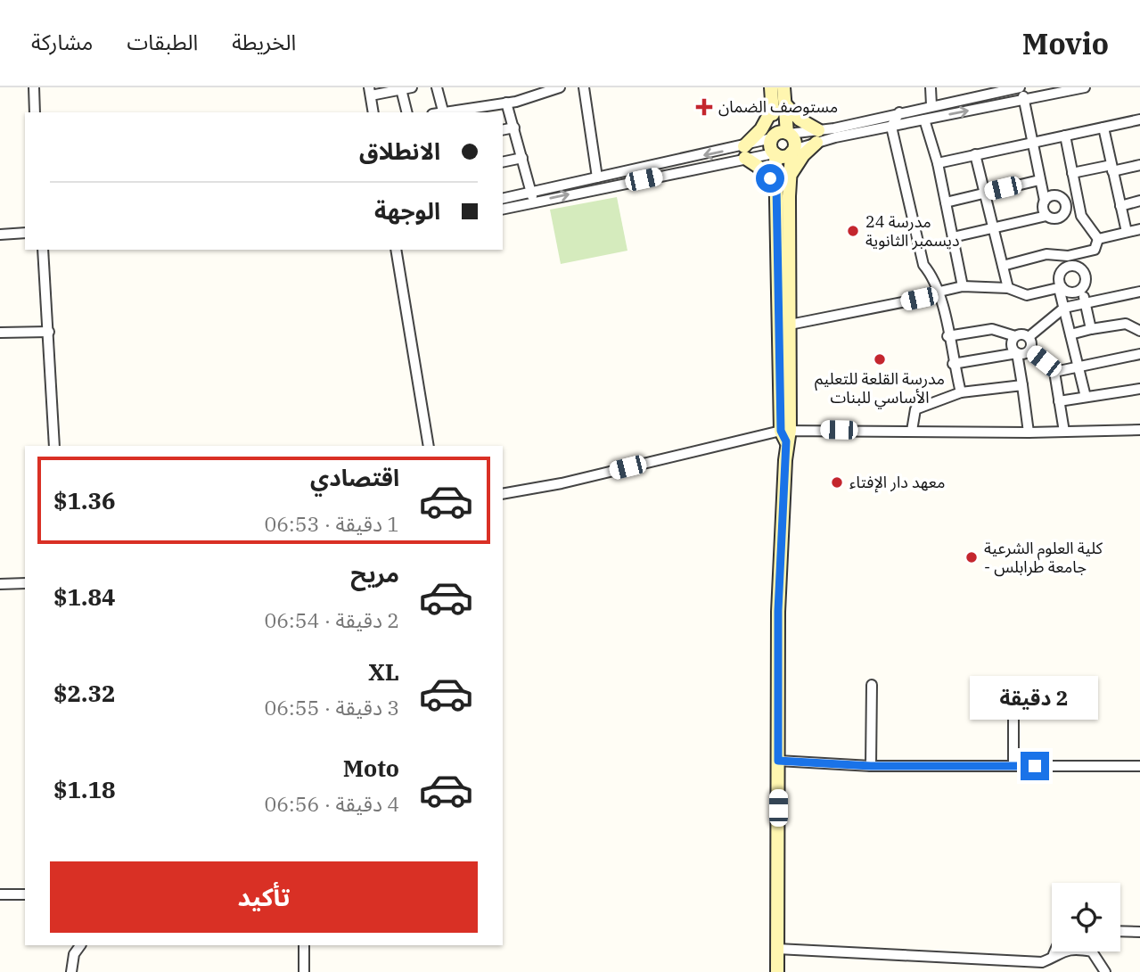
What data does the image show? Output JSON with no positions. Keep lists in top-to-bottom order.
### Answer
{
  "places": {
    "health": ["مستوصف الضمان"],
    "other": [
      "مدرسة 24 ديسمبر الثانوية",
      "مدرسة القلعة للتعليم الأساسي للبنات",
      "معهد دار الإفتاء",
      "كلية العلوم الشرعية - جامعة طرابلس"
    ]
  },
  "page": {
    "header": "Movio",
    "nav": ["الخريطة", "الطبقات", "مشاركة"],
    "banner": ["الانطلاق", "الوجهة"],
    "list": [
      {
        "name": "اقتصادي",
        "note": "1 دقيقة · 06:53",
        "value": "$1.36"
      },
      {
        "name": "مريح",
        "note": "2 دقيقة · 06:54",
        "value": "$1.84"
      },
      {
        "name": "XL",
        "note": "3 دقيقة · 06:55",
        "value": "$2.32"
      },
      {
        "name": "Moto",
        "note": "4 دقيقة · 06:56",
        "value": "$1.18"
      }
    ],
    "bubble": "2 دقيقة",
    "buttons": "تأكيد"
  }
}
